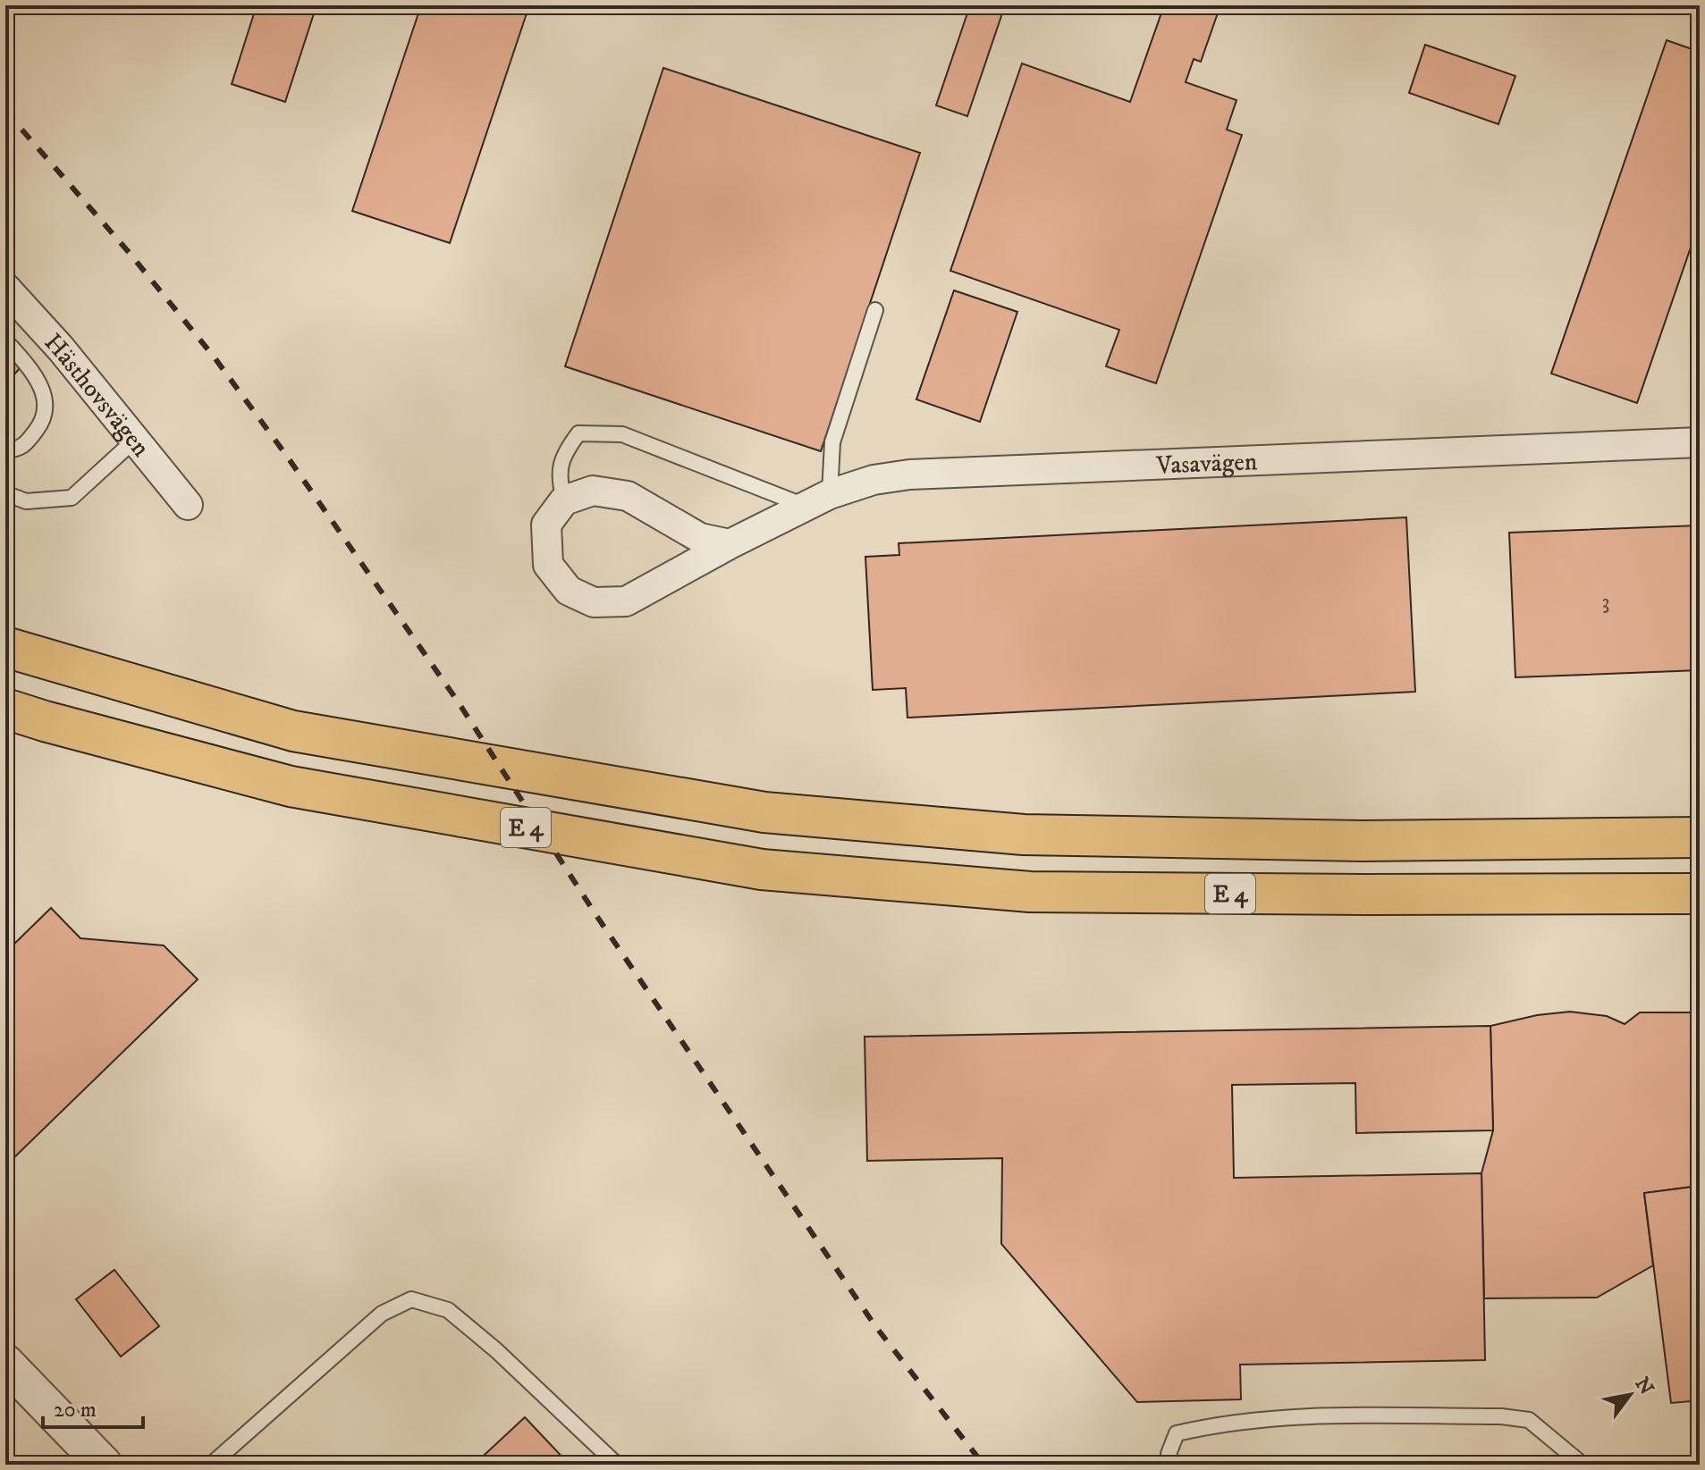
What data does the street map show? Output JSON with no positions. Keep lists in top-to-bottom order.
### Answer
{
  "streets": {
    "highway": ["E 4"],
    "street": ["Hästhovsvägen", "Vasavägen"]
  },
  "house_numbers": ["3"],
  "scale_bar": "20 m",
  "north": "top right"
}
